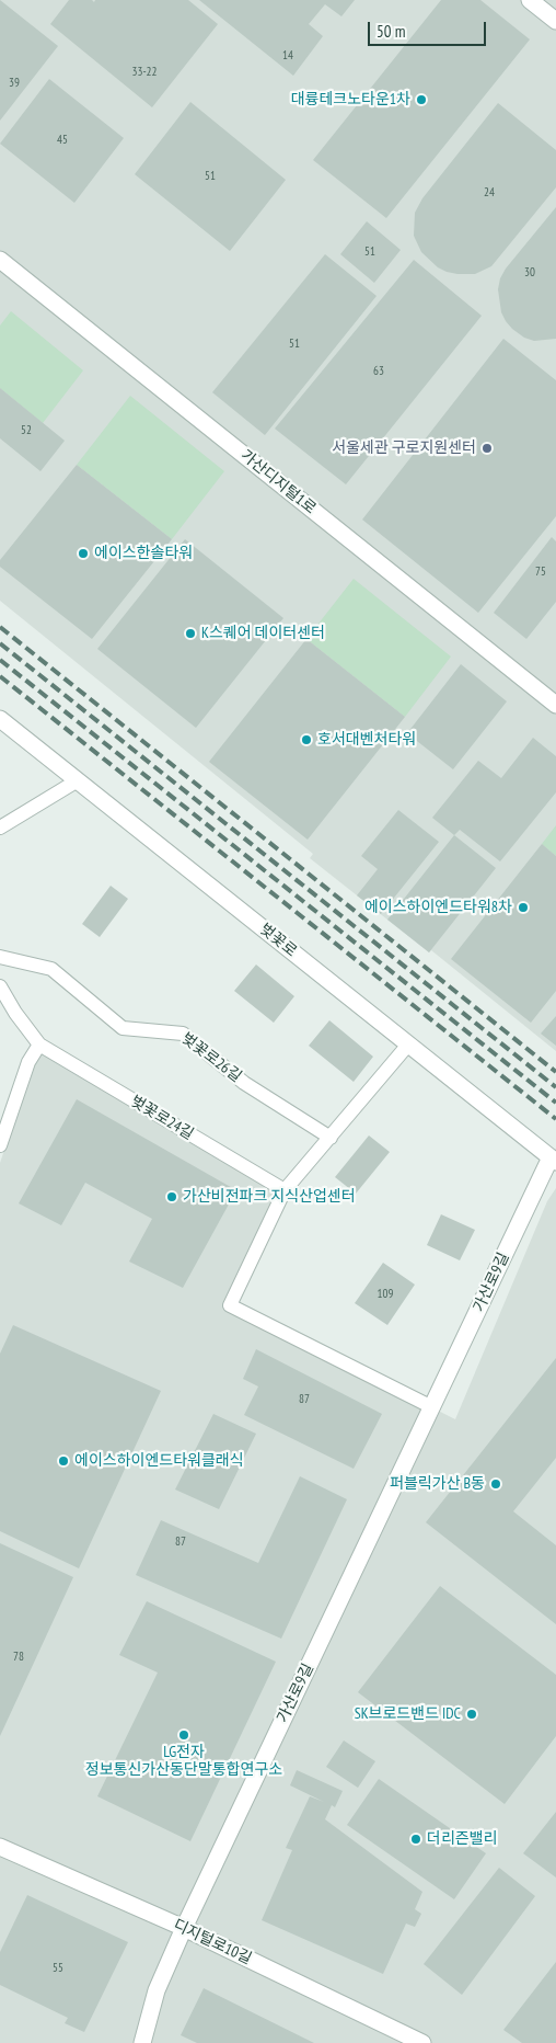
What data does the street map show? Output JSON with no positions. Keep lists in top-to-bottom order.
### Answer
{
  "streets": {
    "street": [
      "가산디지털1로",
      "벚꽃로",
      "벚꽃로26길",
      "벚꽃로24길",
      "가산로9길",
      "디지털로10길"
    ]
  },
  "crossings": [
    ["벚꽃로", "가산로9길"],
    ["가산로9길", "디지털로10길"]
  ],
  "places": [
    "대륭테크노타운1차",
    "서울세관 구로지원센터",
    "에이스한솔타워",
    "K스퀘어 데이터센터",
    "호서대벤처타워",
    "에이스하이엔드타워8차",
    "가산비전파크 지식산업센터",
    "에이스하이엔드타워클래식",
    "퍼블릭가산 B동",
    "SK브로드밴드 IDC",
    "LG전자 정보통신가산동단말통합연구소",
    "더리즌밸리"
  ],
  "house_numbers": [
    "14",
    "33-22",
    "39",
    "45",
    "51",
    "24",
    "51",
    "30",
    "51",
    "63",
    "52",
    "75",
    "109",
    "87",
    "87",
    "78",
    "55"
  ],
  "scale_bar": "50 m"
}
